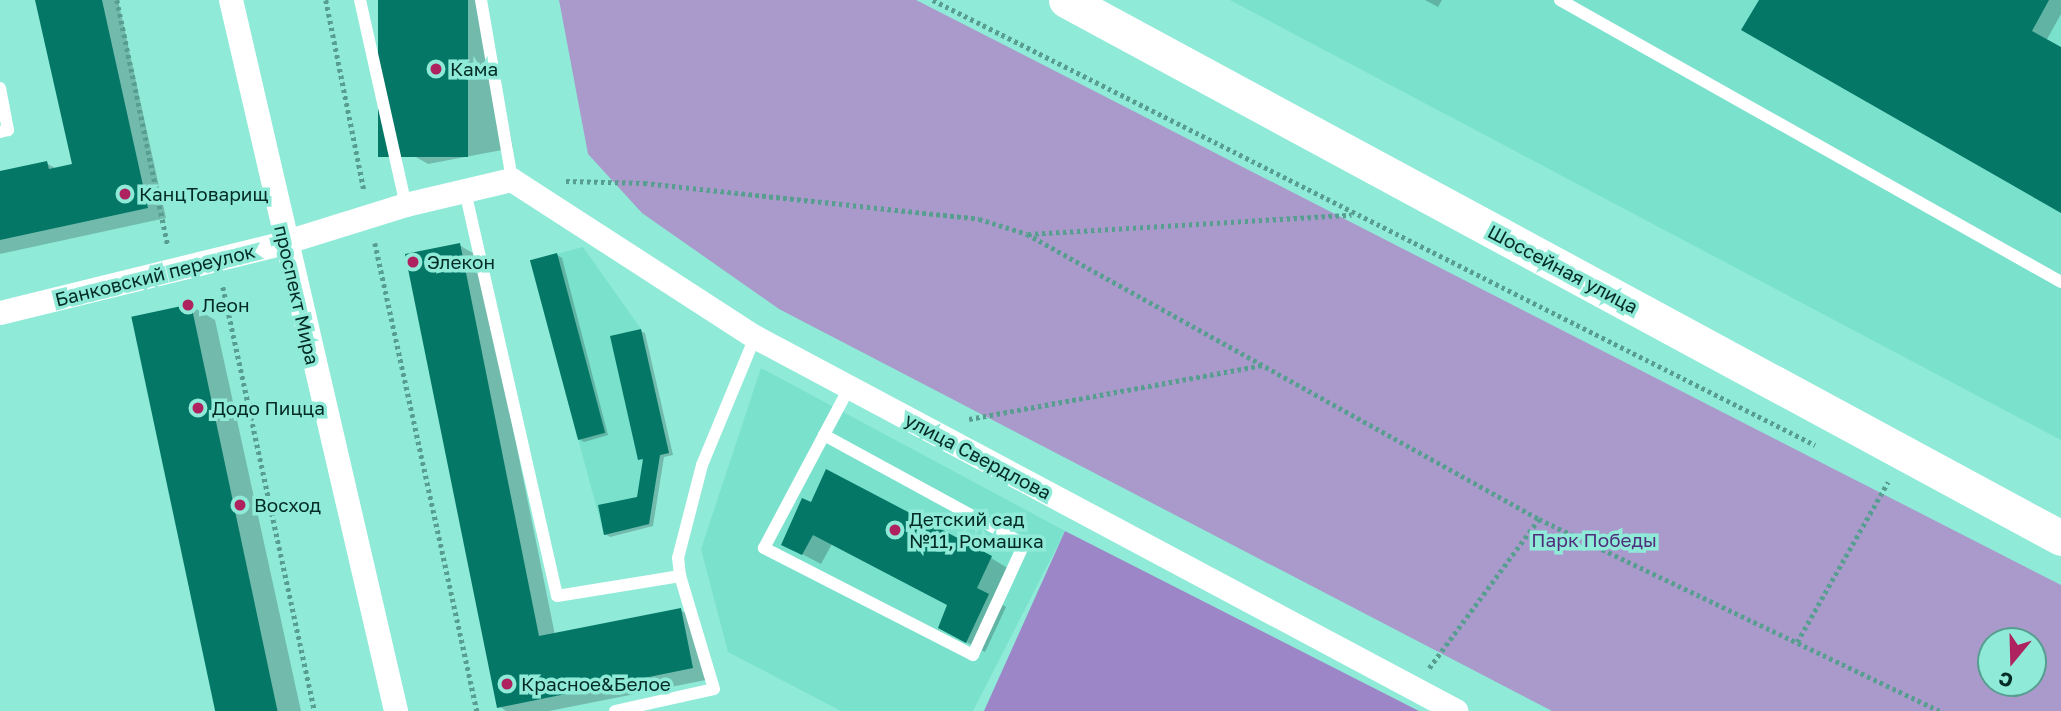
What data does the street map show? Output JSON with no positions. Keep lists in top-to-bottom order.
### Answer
{
  "streets": {
    "main road": ["Шоссейная улица"],
    "street": ["Банковский переулок", "проспект Мира", "улица Свердлова"]
  },
  "crossings": [
    ["Банковский переулок", "проспект Мира"],
    ["Банковский переулок", "улица Свердлова"]
  ],
  "parks": ["Парк Победы"],
  "places": [
    "Кама",
    "КанцТоварищ",
    "Элекон",
    "Леон",
    "Додо Пицца",
    "Восход",
    "Детский сад №11, Ромашка",
    "Красное&Белое"
  ],
  "north": "bottom"
}
